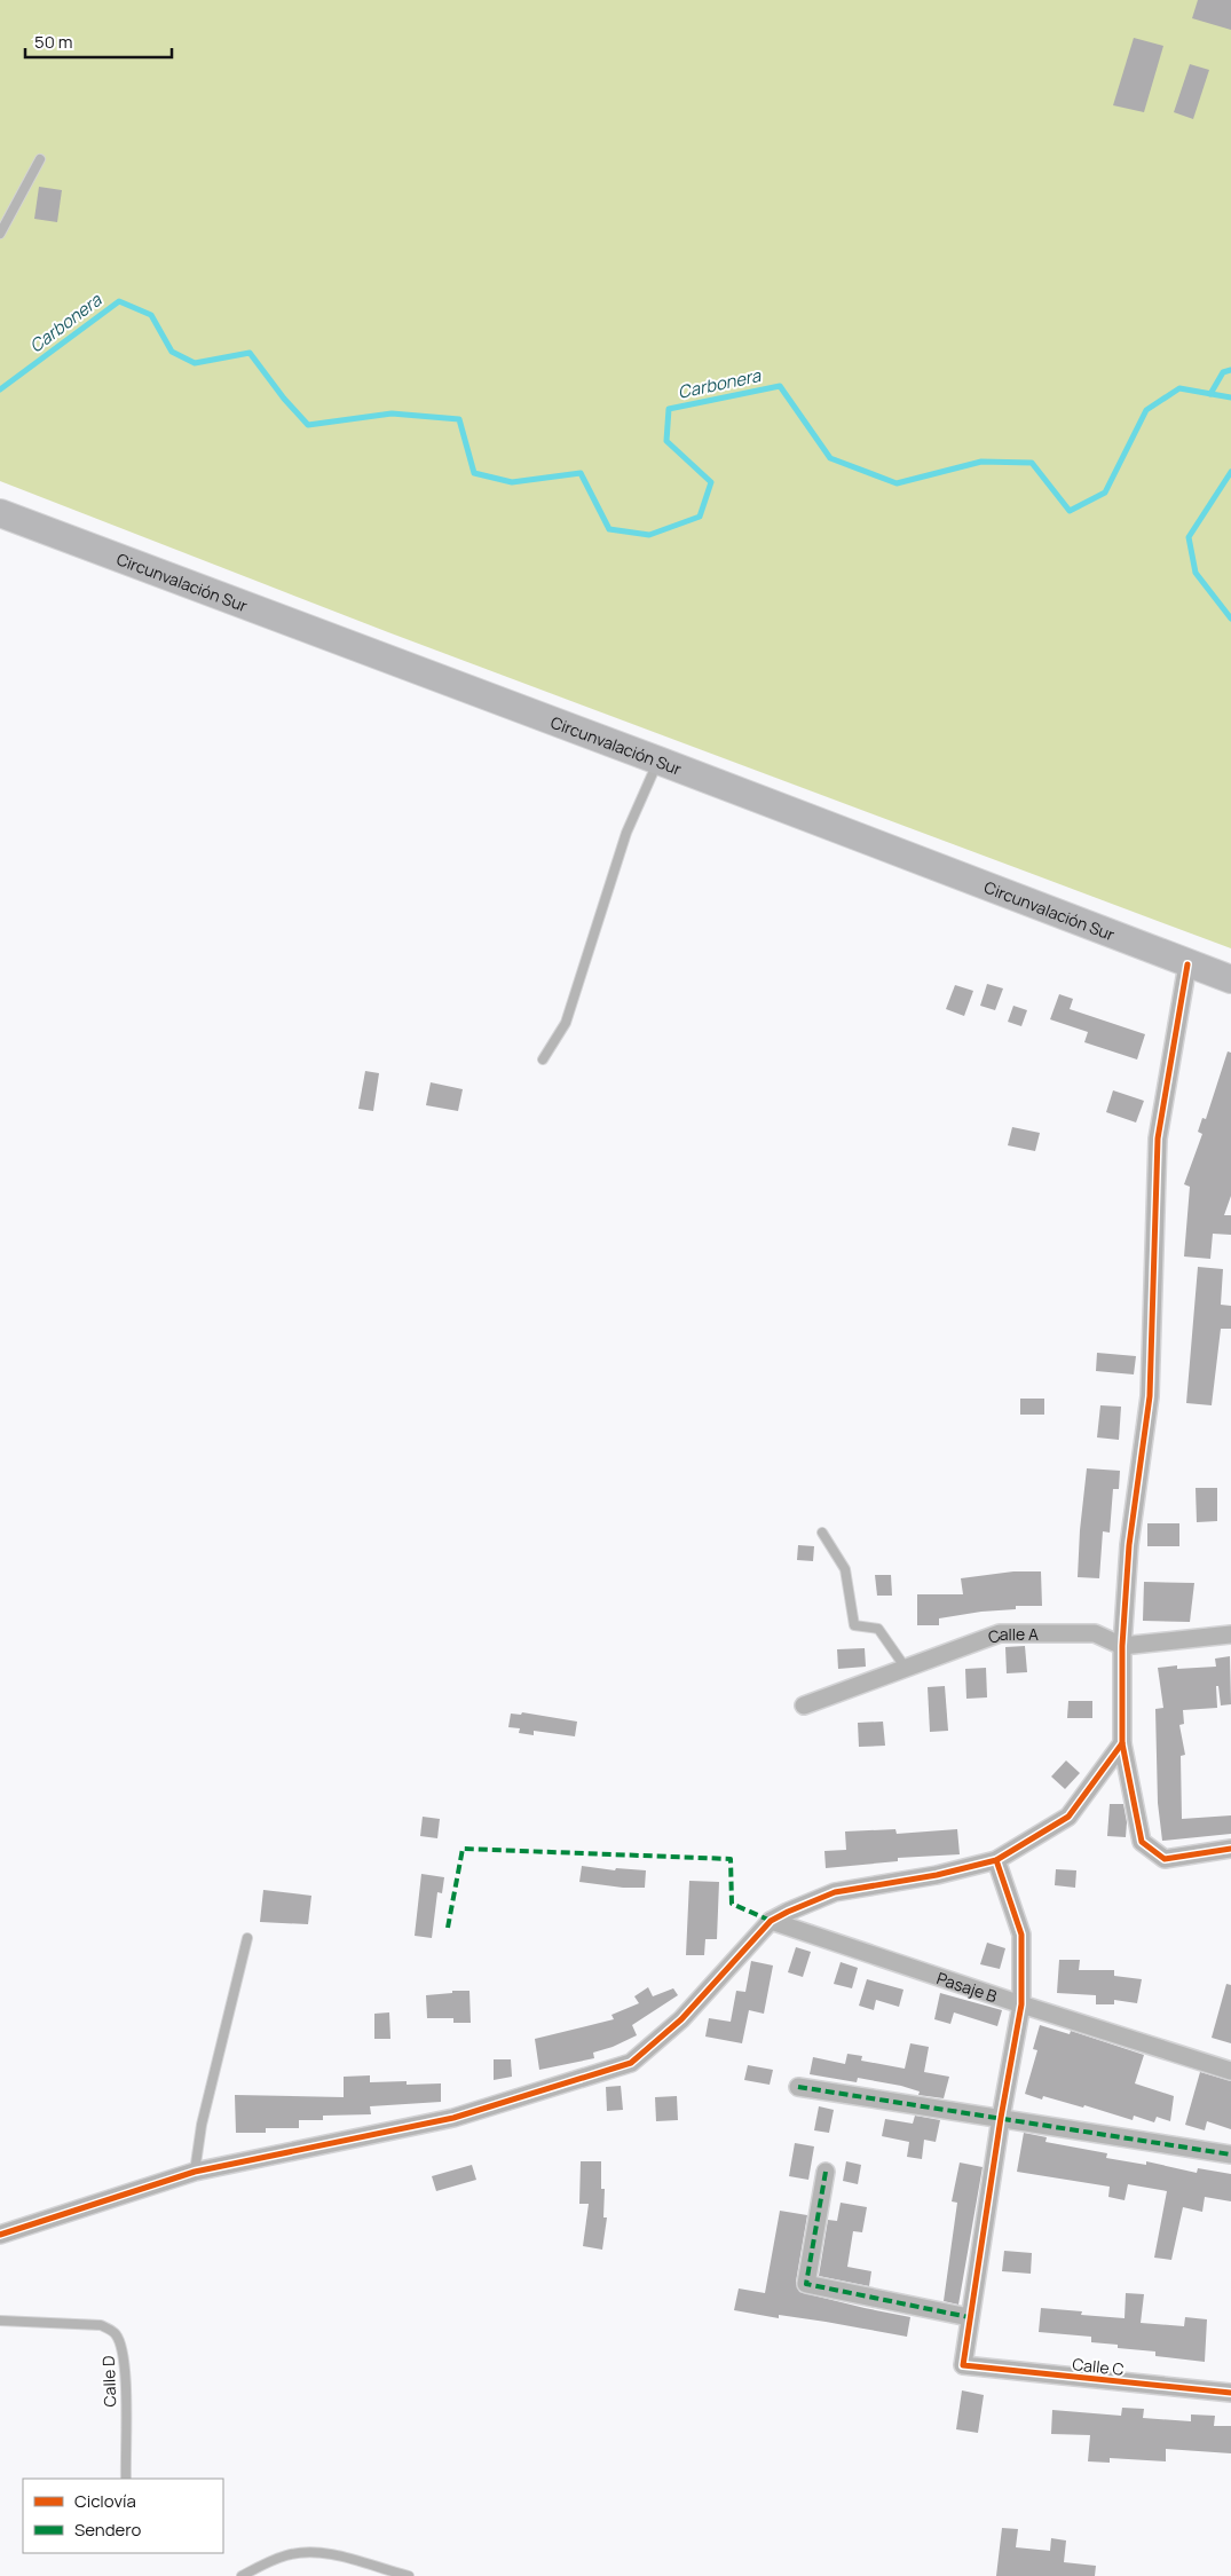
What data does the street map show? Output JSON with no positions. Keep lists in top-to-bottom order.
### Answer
{
  "streets": {
    "main road": ["Circunvalación Sur"],
    "street": ["Calle A", "Pasaje B", "Calle C"],
    "lane": ["Calle D"]
  },
  "water": ["Carbonera"],
  "legend": ["Ciclovía", "Sendero"],
  "scale_bar": "50 m"
}
